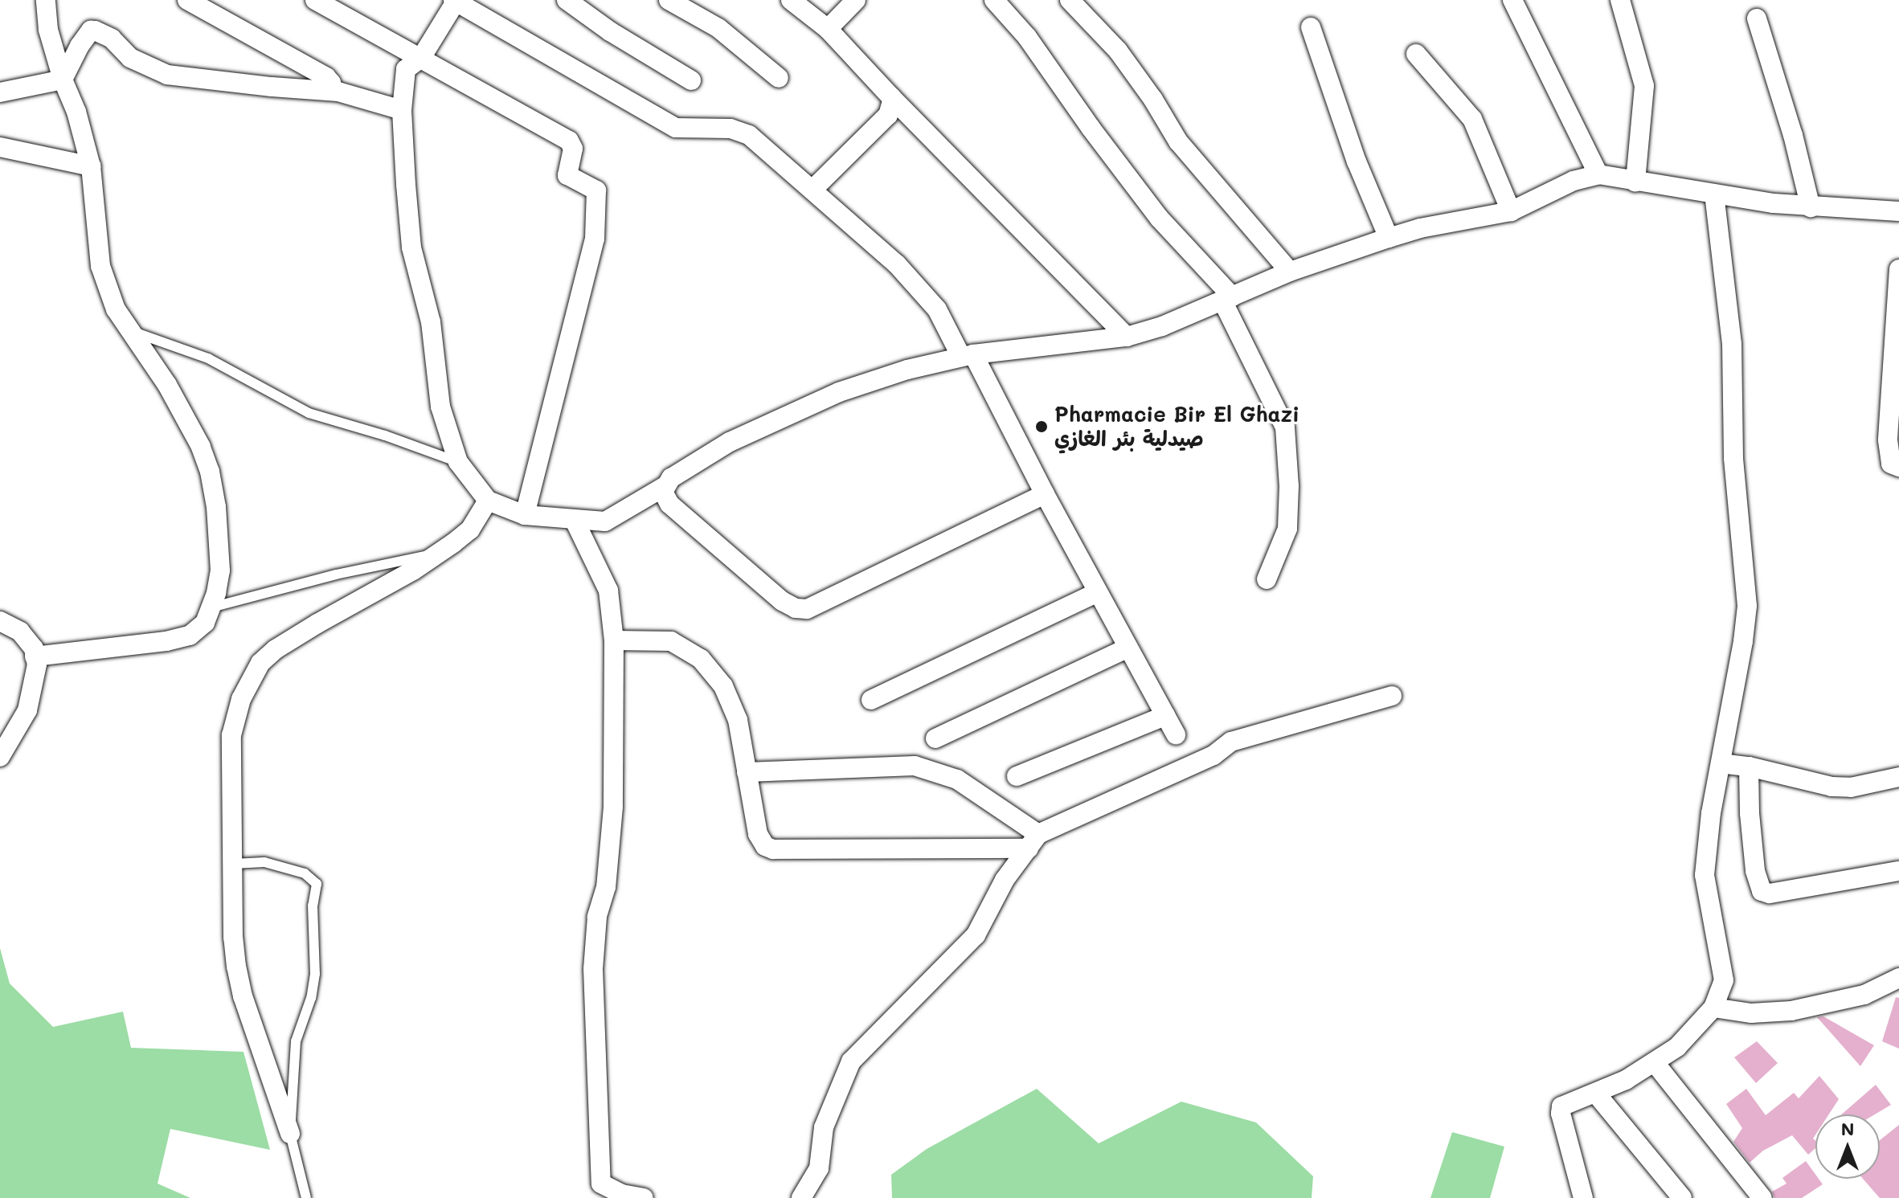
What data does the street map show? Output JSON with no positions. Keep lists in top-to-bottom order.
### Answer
{
  "places": ["Pharmacie Bir El Ghazi صيدلية بئر الغازي"],
  "north": "top"
}
